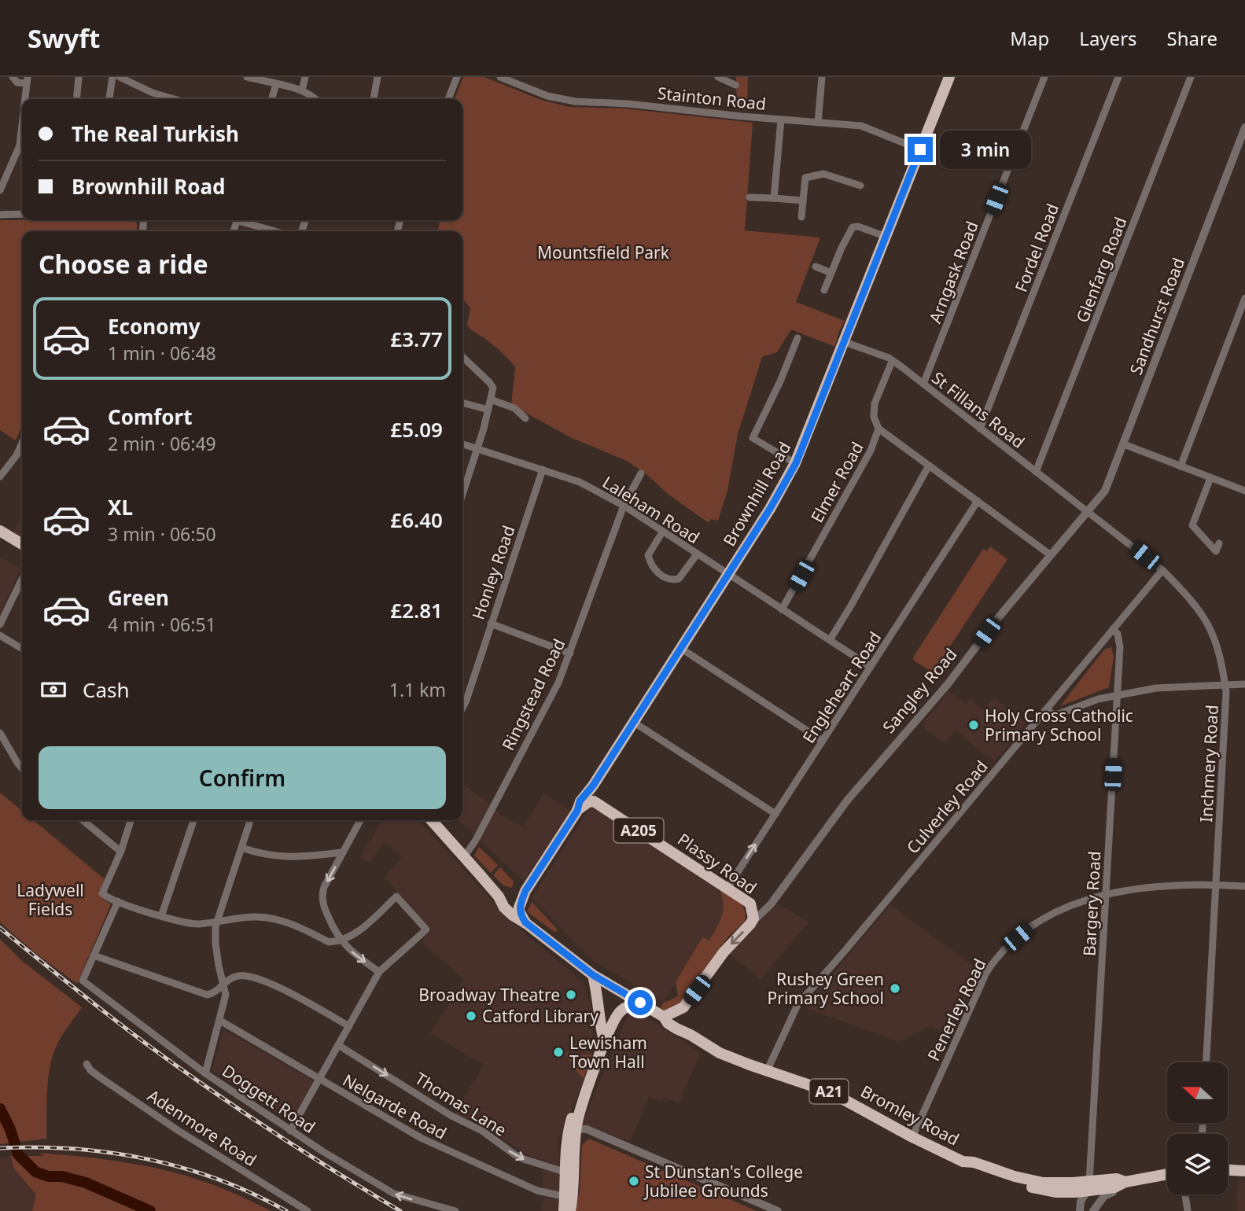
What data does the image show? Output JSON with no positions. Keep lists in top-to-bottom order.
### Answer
{
  "streets": {
    "highway": [
      "Brownhill Road",
      "Sangley Road",
      "A205",
      "Plassy Road",
      "A21",
      "Bromley Road"
    ],
    "street": [
      "Stainton Road",
      "Fordel Road",
      "Glenfarg Road",
      "Arngask Road",
      "Sandhurst Road",
      "St Fillans Road",
      "Elmer Road",
      "Laleham Road",
      "Honley Road",
      "Engleheart Road",
      "Ringstead Road",
      "Inchmery Road",
      "Culverley Road",
      "Bargery Road",
      "Penerley Road",
      "Doggett Road",
      "Thomas Lane",
      "Nelgarde Road",
      "Adenmore Road"
    ]
  },
  "crossings": [
    ["Stainton Road", "Brownhill Road"],
    ["Fordel Road", "St Fillans Road"],
    ["Glenfarg Road", "St Fillans Road"],
    ["Arngask Road", "St Fillans Road"],
    ["Sandhurst Road", "St Fillans Road"],
    ["Sandhurst Road", "Sangley Road"],
    ["Sandhurst Road", "Inchmery Road"],
    ["St Fillans Road", "Elmer Road"],
    ["St Fillans Road", "Brownhill Road"],
    ["St Fillans Road", "Sangley Road"],
    ["St Fillans Road", "Inchmery Road"],
    ["Elmer Road", "Laleham Road"],
    ["Brownhill Road", "Laleham Road"],
    ["Brownhill Road", "Bromley Road"],
    ["Laleham Road", "Honley Road"],
    ["Laleham Road", "Engleheart Road"],
    ["Laleham Road", "Ringstead Road"],
    ["Engleheart Road", "Plassy Road"],
    ["Sangley Road", "Inchmery Road"],
    ["Sangley Road", "Plassy Road"],
    ["Sangley Road", "Bromley Road"],
    ["Ringstead Road", "Bromley Road"],
    ["Inchmery Road", "Culverley Road"],
    ["Inchmery Road", "Penerley Road"],
    ["Culverley Road", "Bargery Road"],
    ["Culverley Road", "Bromley Road"],
    ["Bargery Road", "Penerley Road"],
    ["Bargery Road", "Bromley Road"],
    ["Penerley Road", "Bromley Road"]
  ],
  "one_way": ["Doggett Road", "Thomas Lane"],
  "parks": ["Mountsfield Park", "Ladywell Fields"],
  "places": [
    "Holy Cross Catholic Primary School",
    "Rushey Green Primary School",
    "Broadway Theatre",
    "Catford Library",
    "Lewisham Town Hall",
    "St Dunstan's College Jubilee Grounds"
  ],
  "north": "left",
  "page": {
    "header": "Swyft",
    "nav": ["Map", "Layers", "Share"],
    "banner": ["The Real Turkish", "Brownhill Road"],
    "bubble": "3 min",
    "heading": "Choose a ride",
    "list": [
      {
        "name": "Economy",
        "note": "1 min · 06:48",
        "value": "£3.77"
      },
      {
        "name": "Comfort",
        "note": "2 min · 06:49",
        "value": "£5.09"
      },
      {
        "name": "XL",
        "note": "3 min · 06:50",
        "value": "£6.40"
      },
      {
        "name": "Green",
        "note": "4 min · 06:51",
        "value": "£2.81"
      }
    ],
    "pay": ["Cash", "1.1 km"],
    "buttons": "Confirm"
  }
}
